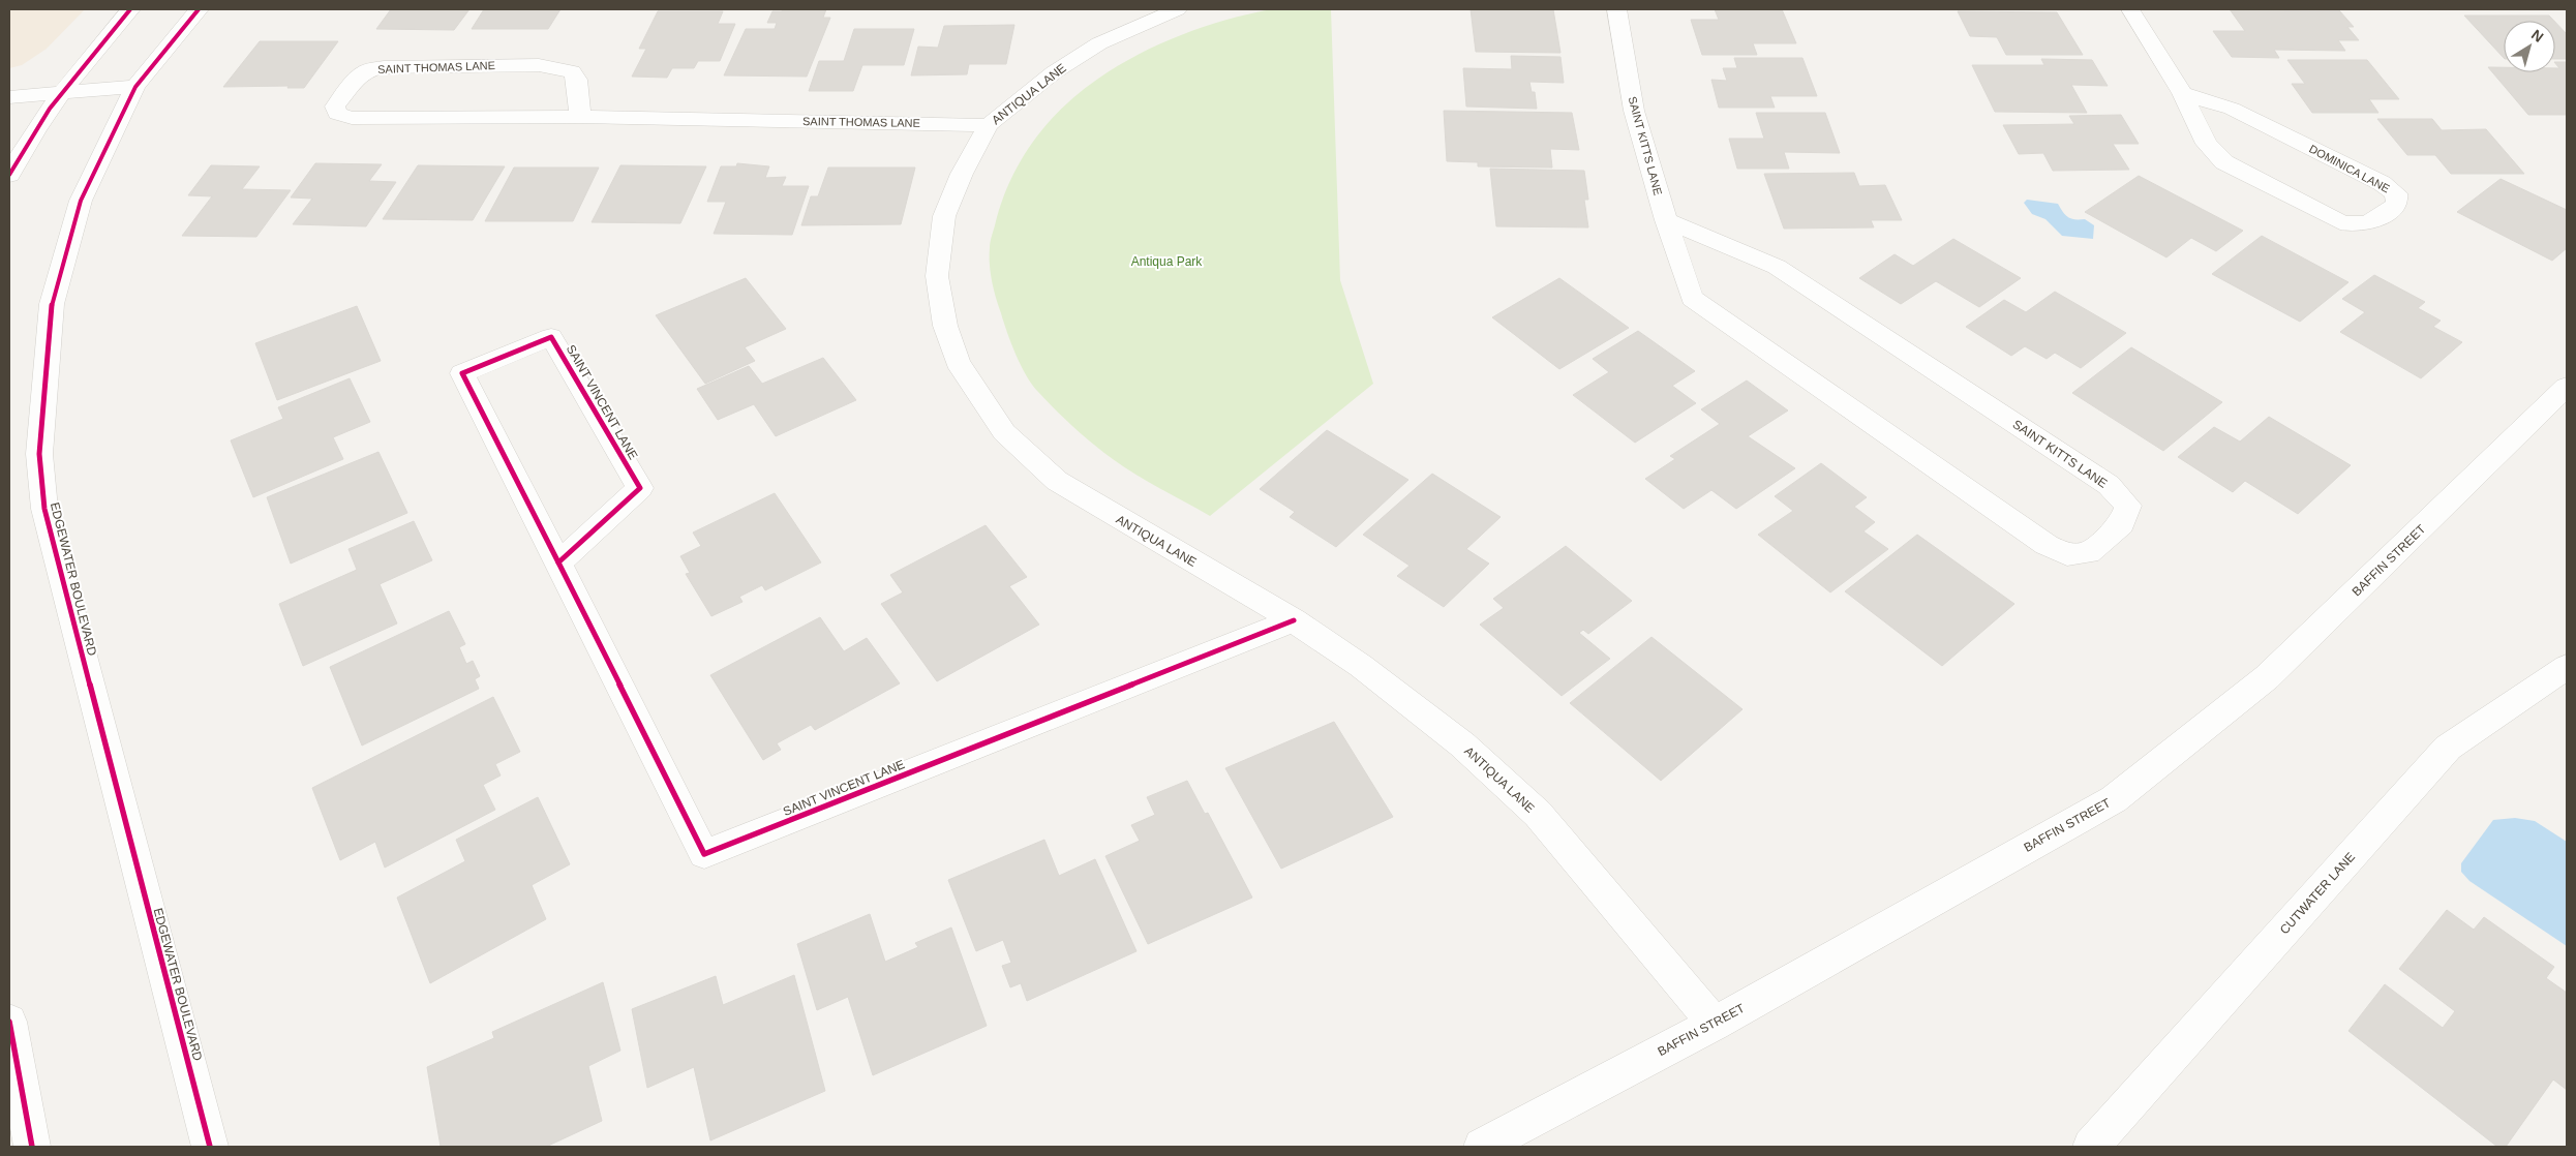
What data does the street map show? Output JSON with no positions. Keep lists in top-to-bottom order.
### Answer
{
  "streets": {
    "street": [
      "SAINT THOMAS LANE",
      "ANTIQUA LANE",
      "SAINT KITTS LANE",
      "DOMINICA LANE",
      "SAINT VINCENT LANE",
      "BAFFIN STREET",
      "EDGEWATER BOULEVARD",
      "CUTWATER LANE"
    ]
  },
  "crossings": [
    ["SAINT THOMAS LANE", "ANTIQUA LANE"],
    ["ANTIQUA LANE", "SAINT VINCENT LANE"],
    ["ANTIQUA LANE", "BAFFIN STREET"]
  ],
  "parks": ["Antiqua Park"],
  "north": "top right"
}
